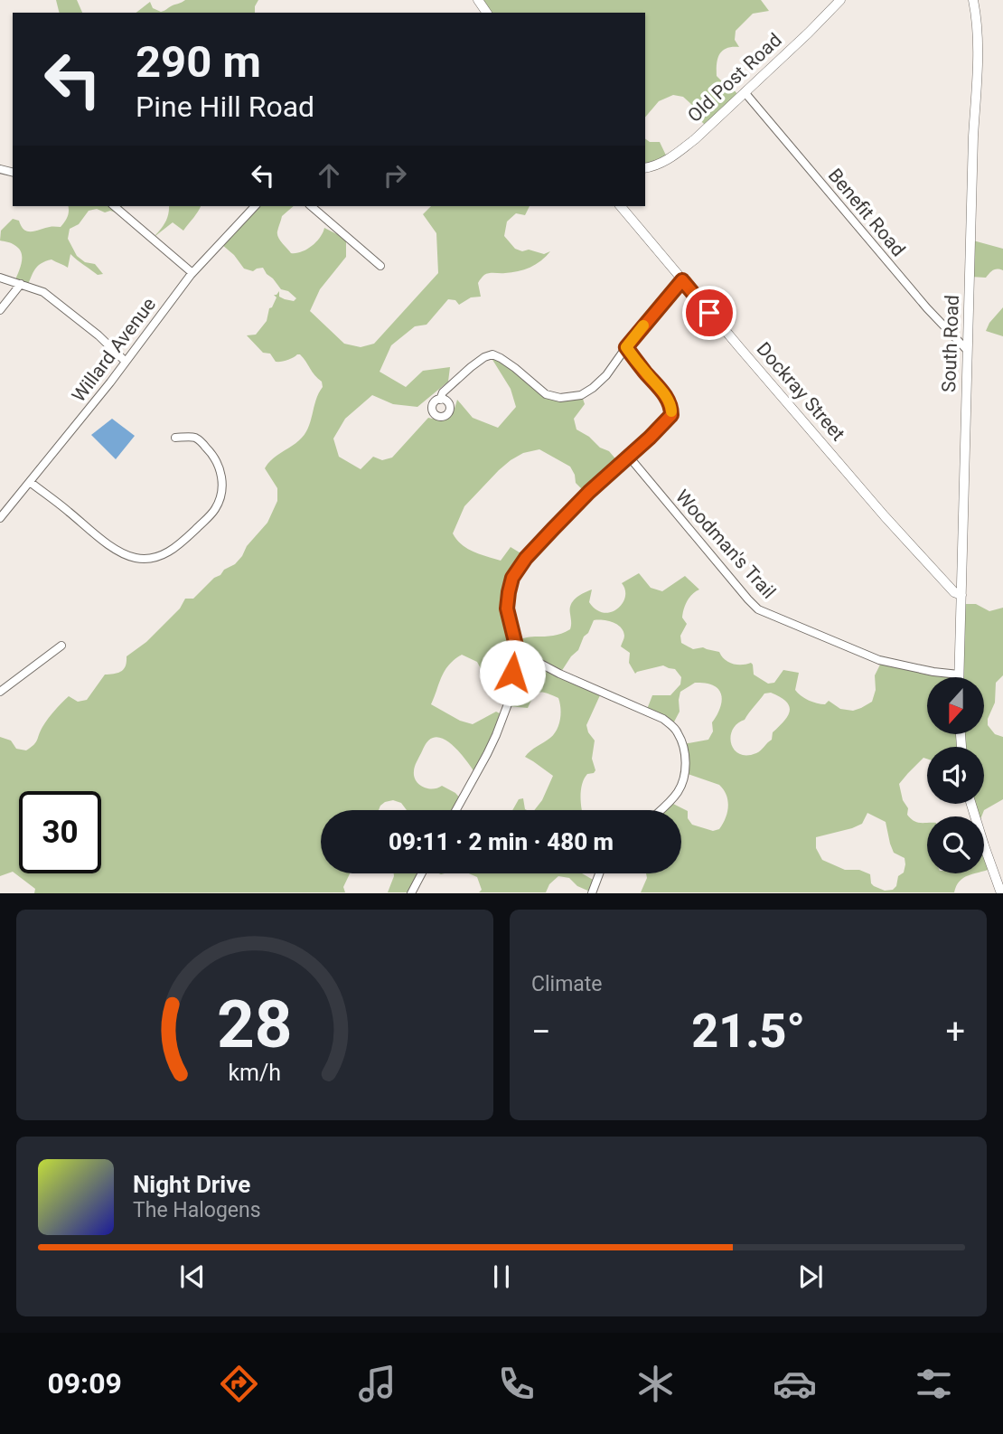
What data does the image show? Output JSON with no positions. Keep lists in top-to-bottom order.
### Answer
{
  "streets": {
    "street": [
      "Old Post Road",
      "Benefit Road",
      "South Road",
      "Willard Avenue",
      "Dockray Street",
      "Woodman's Trail"
    ]
  },
  "crossings": [
    ["Old Post Road", "Benefit Road"],
    ["Benefit Road", "South Road"],
    ["South Road", "Dockray Street"],
    ["South Road", "Woodman's Trail"]
  ],
  "north": "bottom",
  "page": {
    "turn": ["290 m", "Pine Hill Road"],
    "limit": "30",
    "trip": "09:11 · 2 min · 480 m",
    "tile": "Climate",
    "heat": ["−", "21.5°", "+"],
    "song": ["Night Drive", "The Halogens"],
    "tabs": "09:09",
    "gauge": ["28", "km/h"]
  }
}
